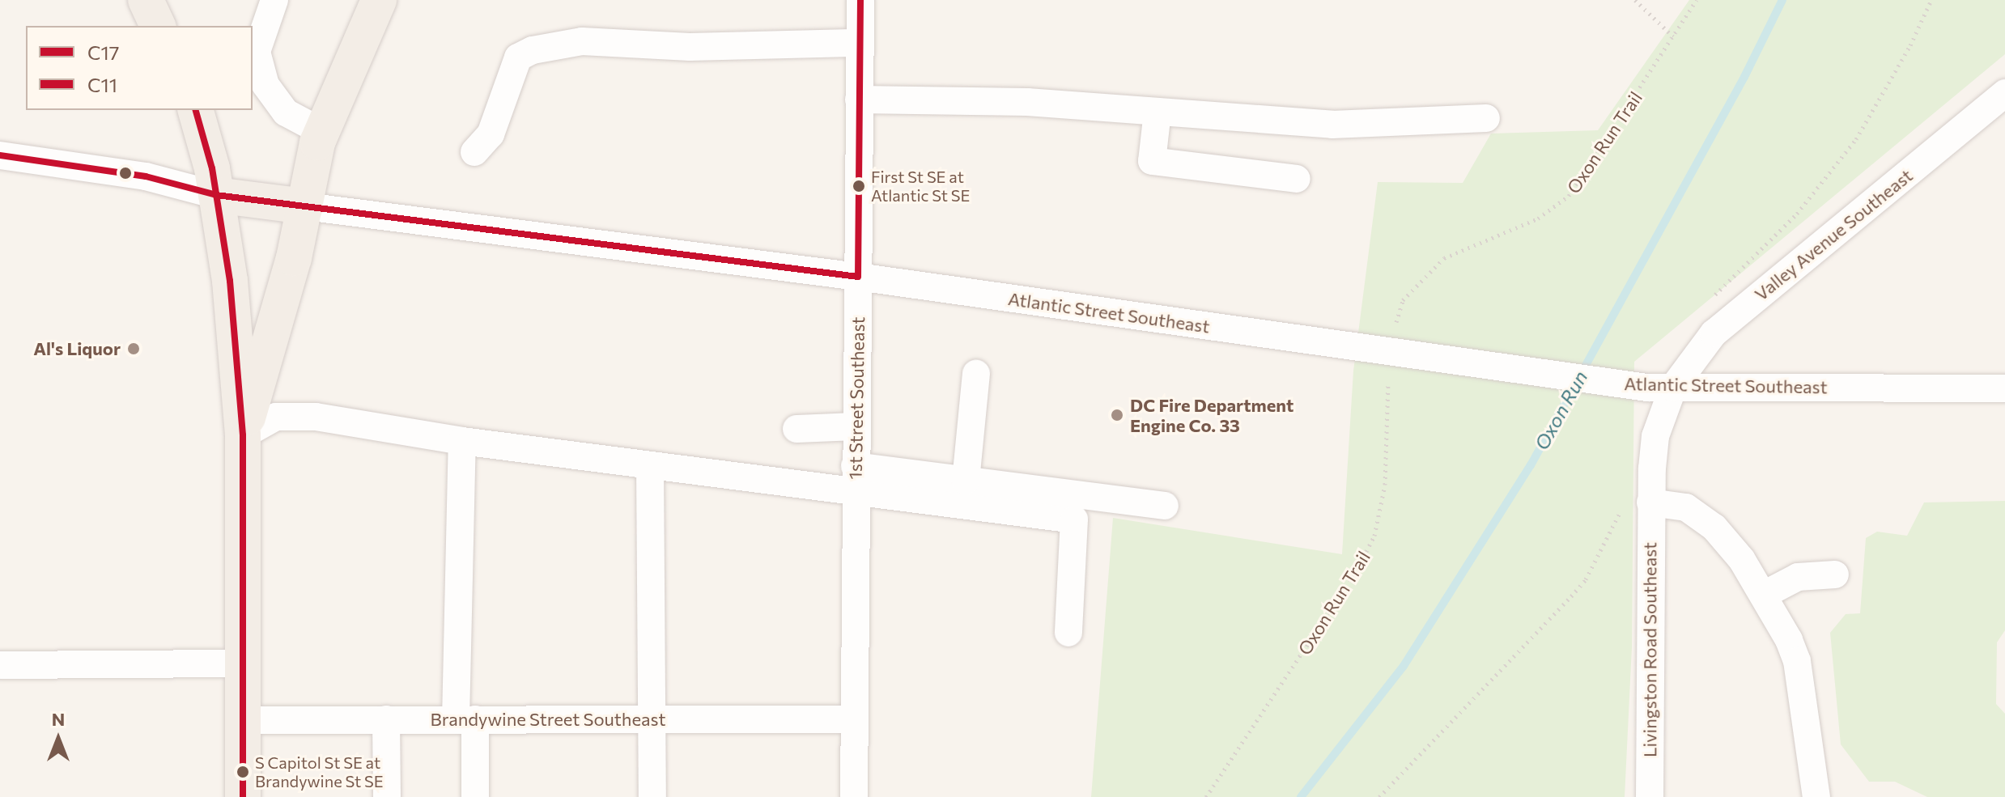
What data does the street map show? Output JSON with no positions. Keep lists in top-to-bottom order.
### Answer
{
  "streets": {
    "main road": ["Atlantic Street Southeast"],
    "street": [
      "Valley Avenue Southeast",
      "1st Street Southeast",
      "Livingston Road Southeast",
      "Brandywine Street Southeast"
    ],
    "path": ["Oxon Run Trail"]
  },
  "crossings": [
    ["Valley Avenue Southeast", "Atlantic Street Southeast"],
    ["Valley Avenue Southeast", "Livingston Road Southeast"],
    ["Atlantic Street Southeast", "1st Street Southeast"],
    ["Atlantic Street Southeast", "Livingston Road Southeast"],
    ["1st Street Southeast", "Brandywine Street Southeast"]
  ],
  "water": ["Oxon Run"],
  "places": [
    "First St SE at Atlantic St SE",
    "Al's Liquor",
    "DC Fire Department Engine Co. 33",
    "S Capitol St SE at Brandywine St SE"
  ],
  "lines": ["transit line C17", "transit line C11"],
  "legend": ["C17", "C11"],
  "north": "top"
}
